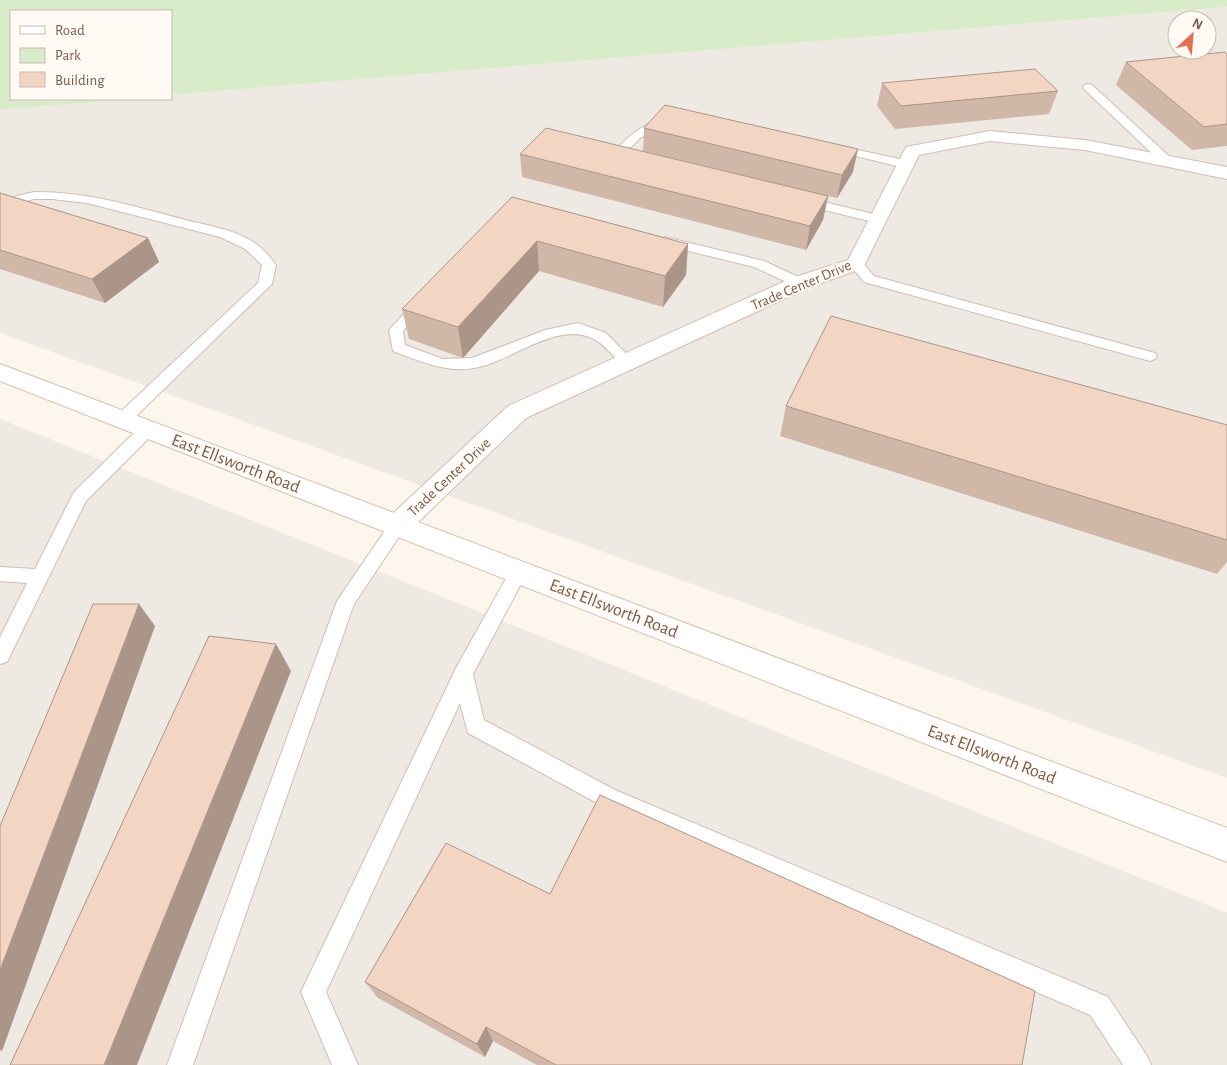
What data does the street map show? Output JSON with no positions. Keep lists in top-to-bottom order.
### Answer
{
  "streets": {
    "street": ["Trade Center Drive", "East Ellsworth Road"]
  },
  "crossings": [
    ["Trade Center Drive", "East Ellsworth Road"]
  ],
  "legend": ["Road", "Park", "Building"],
  "north": "top right"
}
